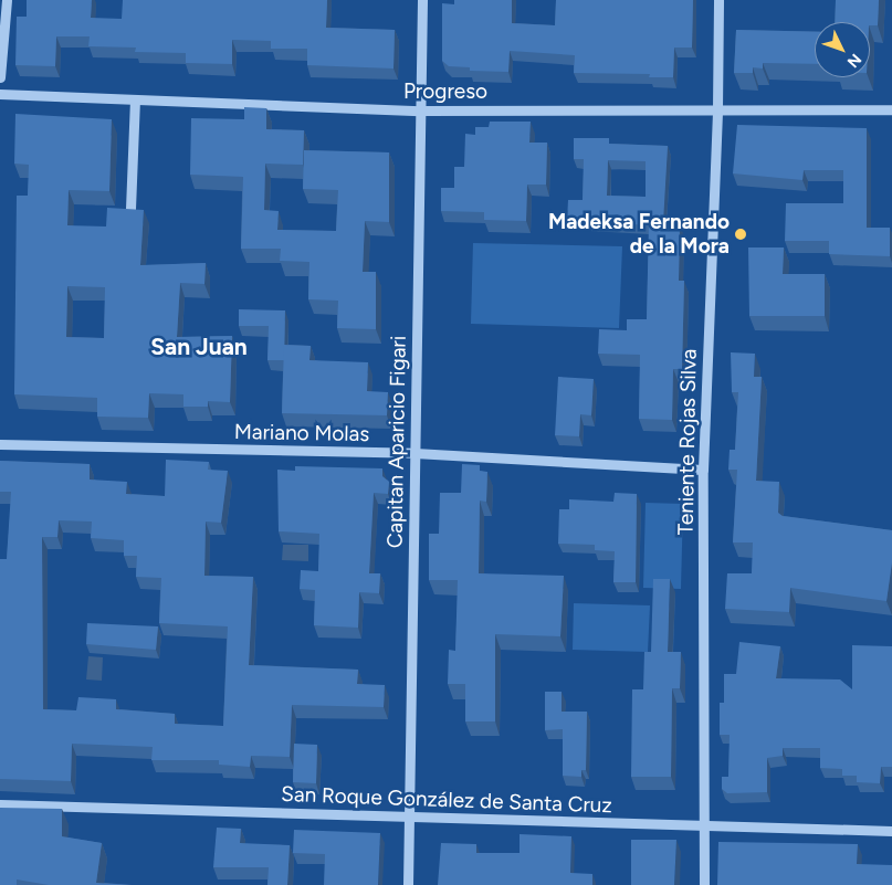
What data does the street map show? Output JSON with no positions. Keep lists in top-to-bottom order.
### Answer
{
  "streets": {
    "street": [
      "Progreso",
      "Mariano Molas",
      "Capitan Aparicio Figari",
      "Teniente Rojas Silva",
      "San Roque González de Santa Cruz"
    ]
  },
  "crossings": [
    ["Progreso", "Capitan Aparicio Figari"],
    ["Progreso", "Teniente Rojas Silva"],
    ["Mariano Molas", "Capitan Aparicio Figari"],
    ["Mariano Molas", "Teniente Rojas Silva"],
    ["Capitan Aparicio Figari", "San Roque González de Santa Cruz"],
    ["Teniente Rojas Silva", "San Roque González de Santa Cruz"]
  ],
  "districts": ["San Juan"],
  "places": ["Madeksa Fernando de la Mora"],
  "north": "bottom right"
}
